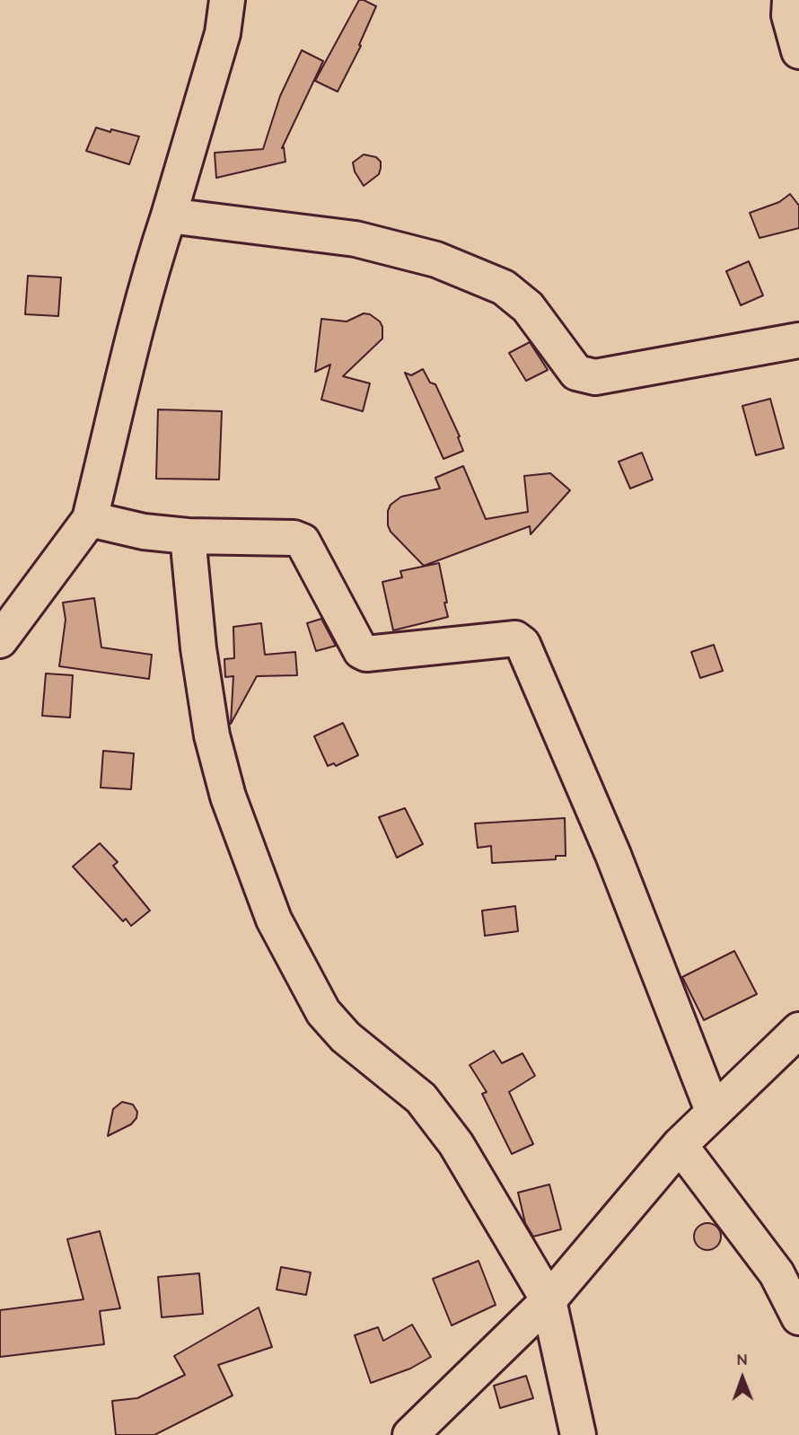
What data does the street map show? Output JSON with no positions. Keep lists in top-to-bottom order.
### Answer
{
  "north": "top"
}
